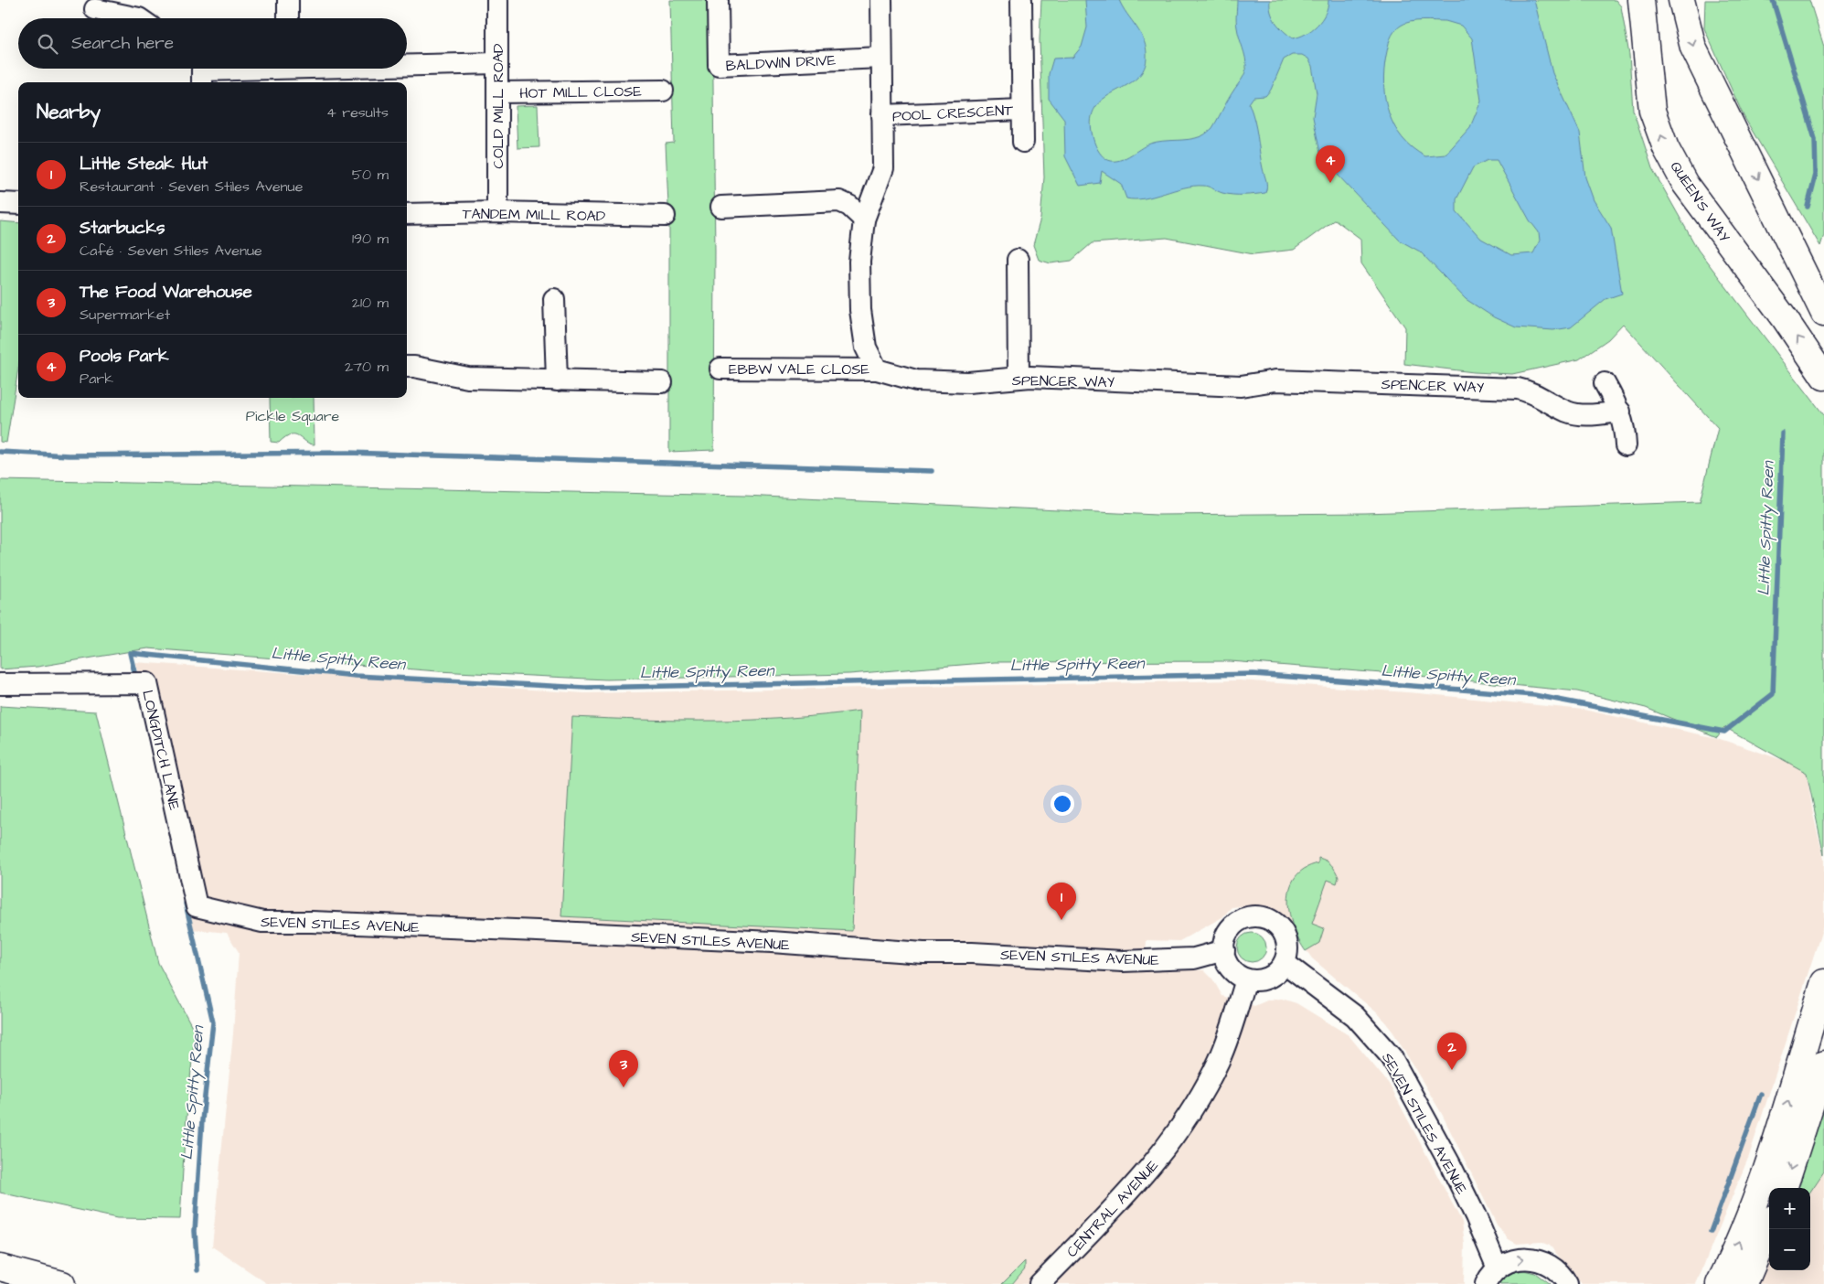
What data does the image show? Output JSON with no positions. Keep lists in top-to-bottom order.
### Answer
{
  "streets": {
    "main road": ["QUEEN'S WAY"],
    "street": [
      "BALDWIN DRIVE",
      "HOT MILL CLOSE",
      "COLD MILL ROAD",
      "POOL CRESCENT",
      "TANDEM MILL ROAD",
      "EBBW VALE CLOSE",
      "SPENCER WAY",
      "LONGDITCH LANE",
      "SEVEN STILES AVENUE",
      "CENTRAL AVENUE"
    ]
  },
  "crossings": [
    ["HOT MILL CLOSE", "COLD MILL ROAD"],
    ["COLD MILL ROAD", "TANDEM MILL ROAD"],
    ["EBBW VALE CLOSE", "SPENCER WAY"],
    ["LONGDITCH LANE", "SEVEN STILES AVENUE"],
    ["SEVEN STILES AVENUE", "CENTRAL AVENUE"]
  ],
  "water": ["Little Spitty Reen"],
  "parks": ["Pickle Square"],
  "page": {
    "search": "Search here",
    "heading": ["Nearby", "4 results"],
    "list": [
      {
        "mark": "1",
        "name": "Little Steak Hut",
        "note": "Restaurant · Seven Stiles Avenue",
        "value": "50 m"
      },
      {
        "mark": "2",
        "name": "Starbucks",
        "note": "Café · Seven Stiles Avenue",
        "value": "190 m"
      },
      {
        "mark": "3",
        "name": "The Food Warehouse",
        "note": "Supermarket",
        "value": "210 m"
      },
      {
        "mark": "4",
        "name": "Pools Park",
        "note": "Park",
        "value": "270 m"
      }
    ],
    "pins": [
      "4",
      "1",
      "2",
      "3"
    ],
    "map_buttons": ["+", "−"]
  }
}
